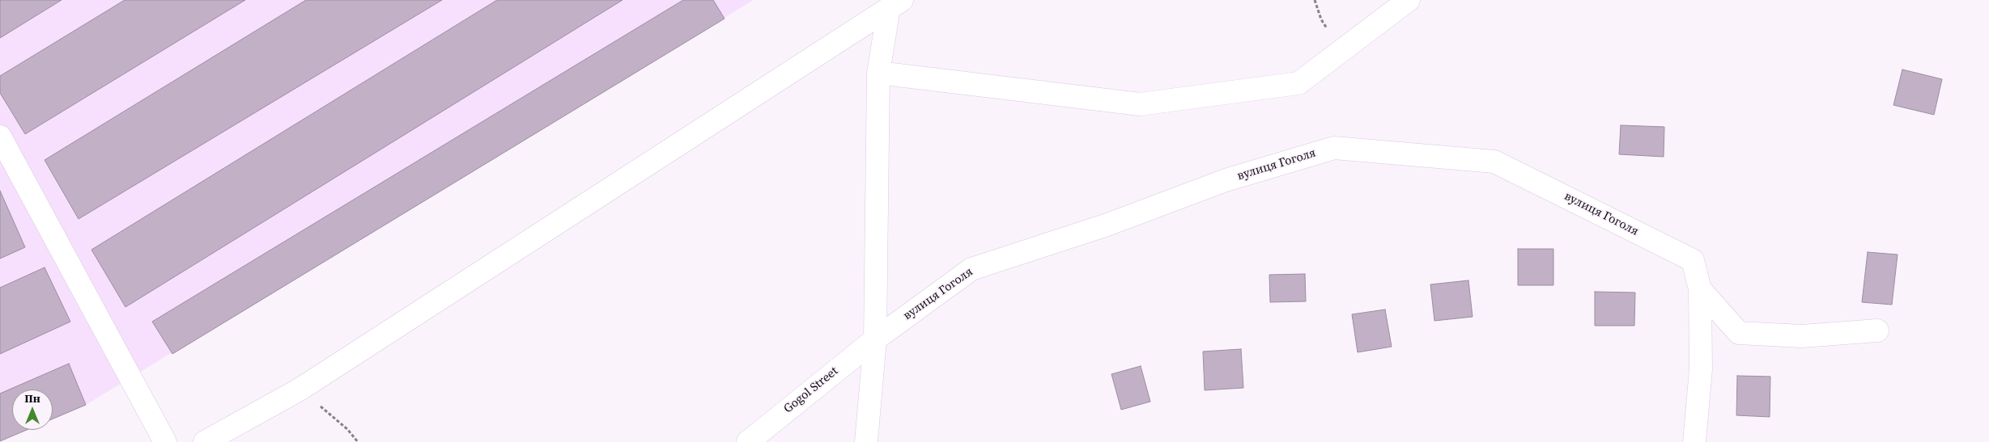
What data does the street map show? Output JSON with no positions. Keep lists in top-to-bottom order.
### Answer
{
  "streets": {
    "street": ["вулиця Гоголя", "Gogol Street"]
  },
  "crossings": [
    ["вулиця Гоголя", "Gogol Street"]
  ],
  "north": "top"
}
